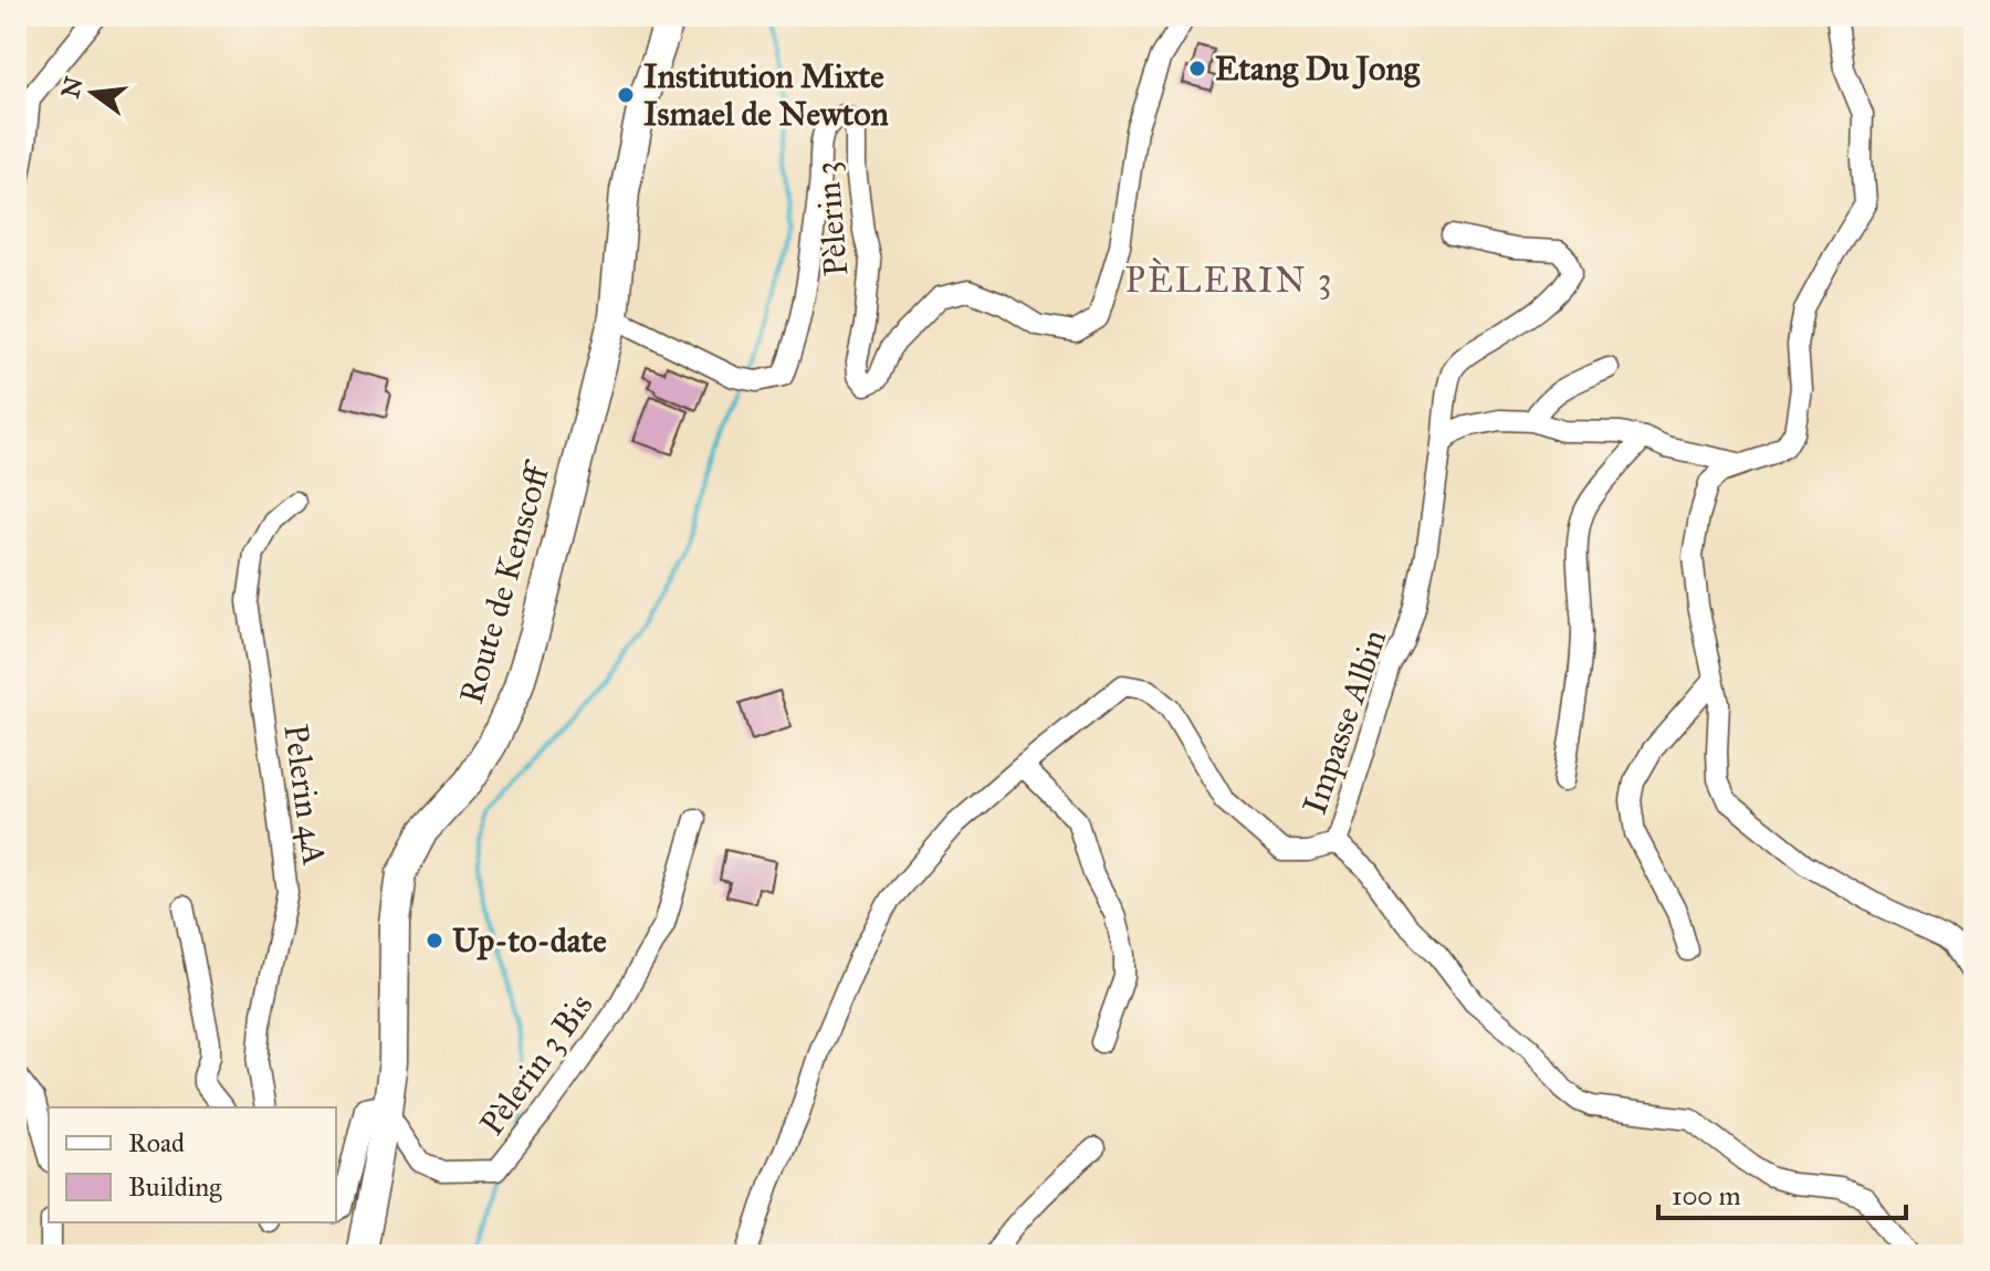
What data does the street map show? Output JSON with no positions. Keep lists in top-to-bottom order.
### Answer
{
  "streets": {
    "main road": ["Route de Kenscoff"],
    "street": [
      "Pèlerin 3",
      "Impasse Albin",
      "Pelerin 4A",
      "Pèlerin 3 Bis"
    ]
  },
  "crossings": [
    ["Pèlerin 3", "Route de Kenscoff"],
    ["Route de Kenscoff", "Pèlerin 3 Bis"]
  ],
  "districts": ["PÈLERIN 3"],
  "places": ["Etang Du Jong", "Institution Mixte Ismael de Newton", "Up-to-date"],
  "legend": ["Road", "Building"],
  "scale_bar": "100 m",
  "north": "left"
}
